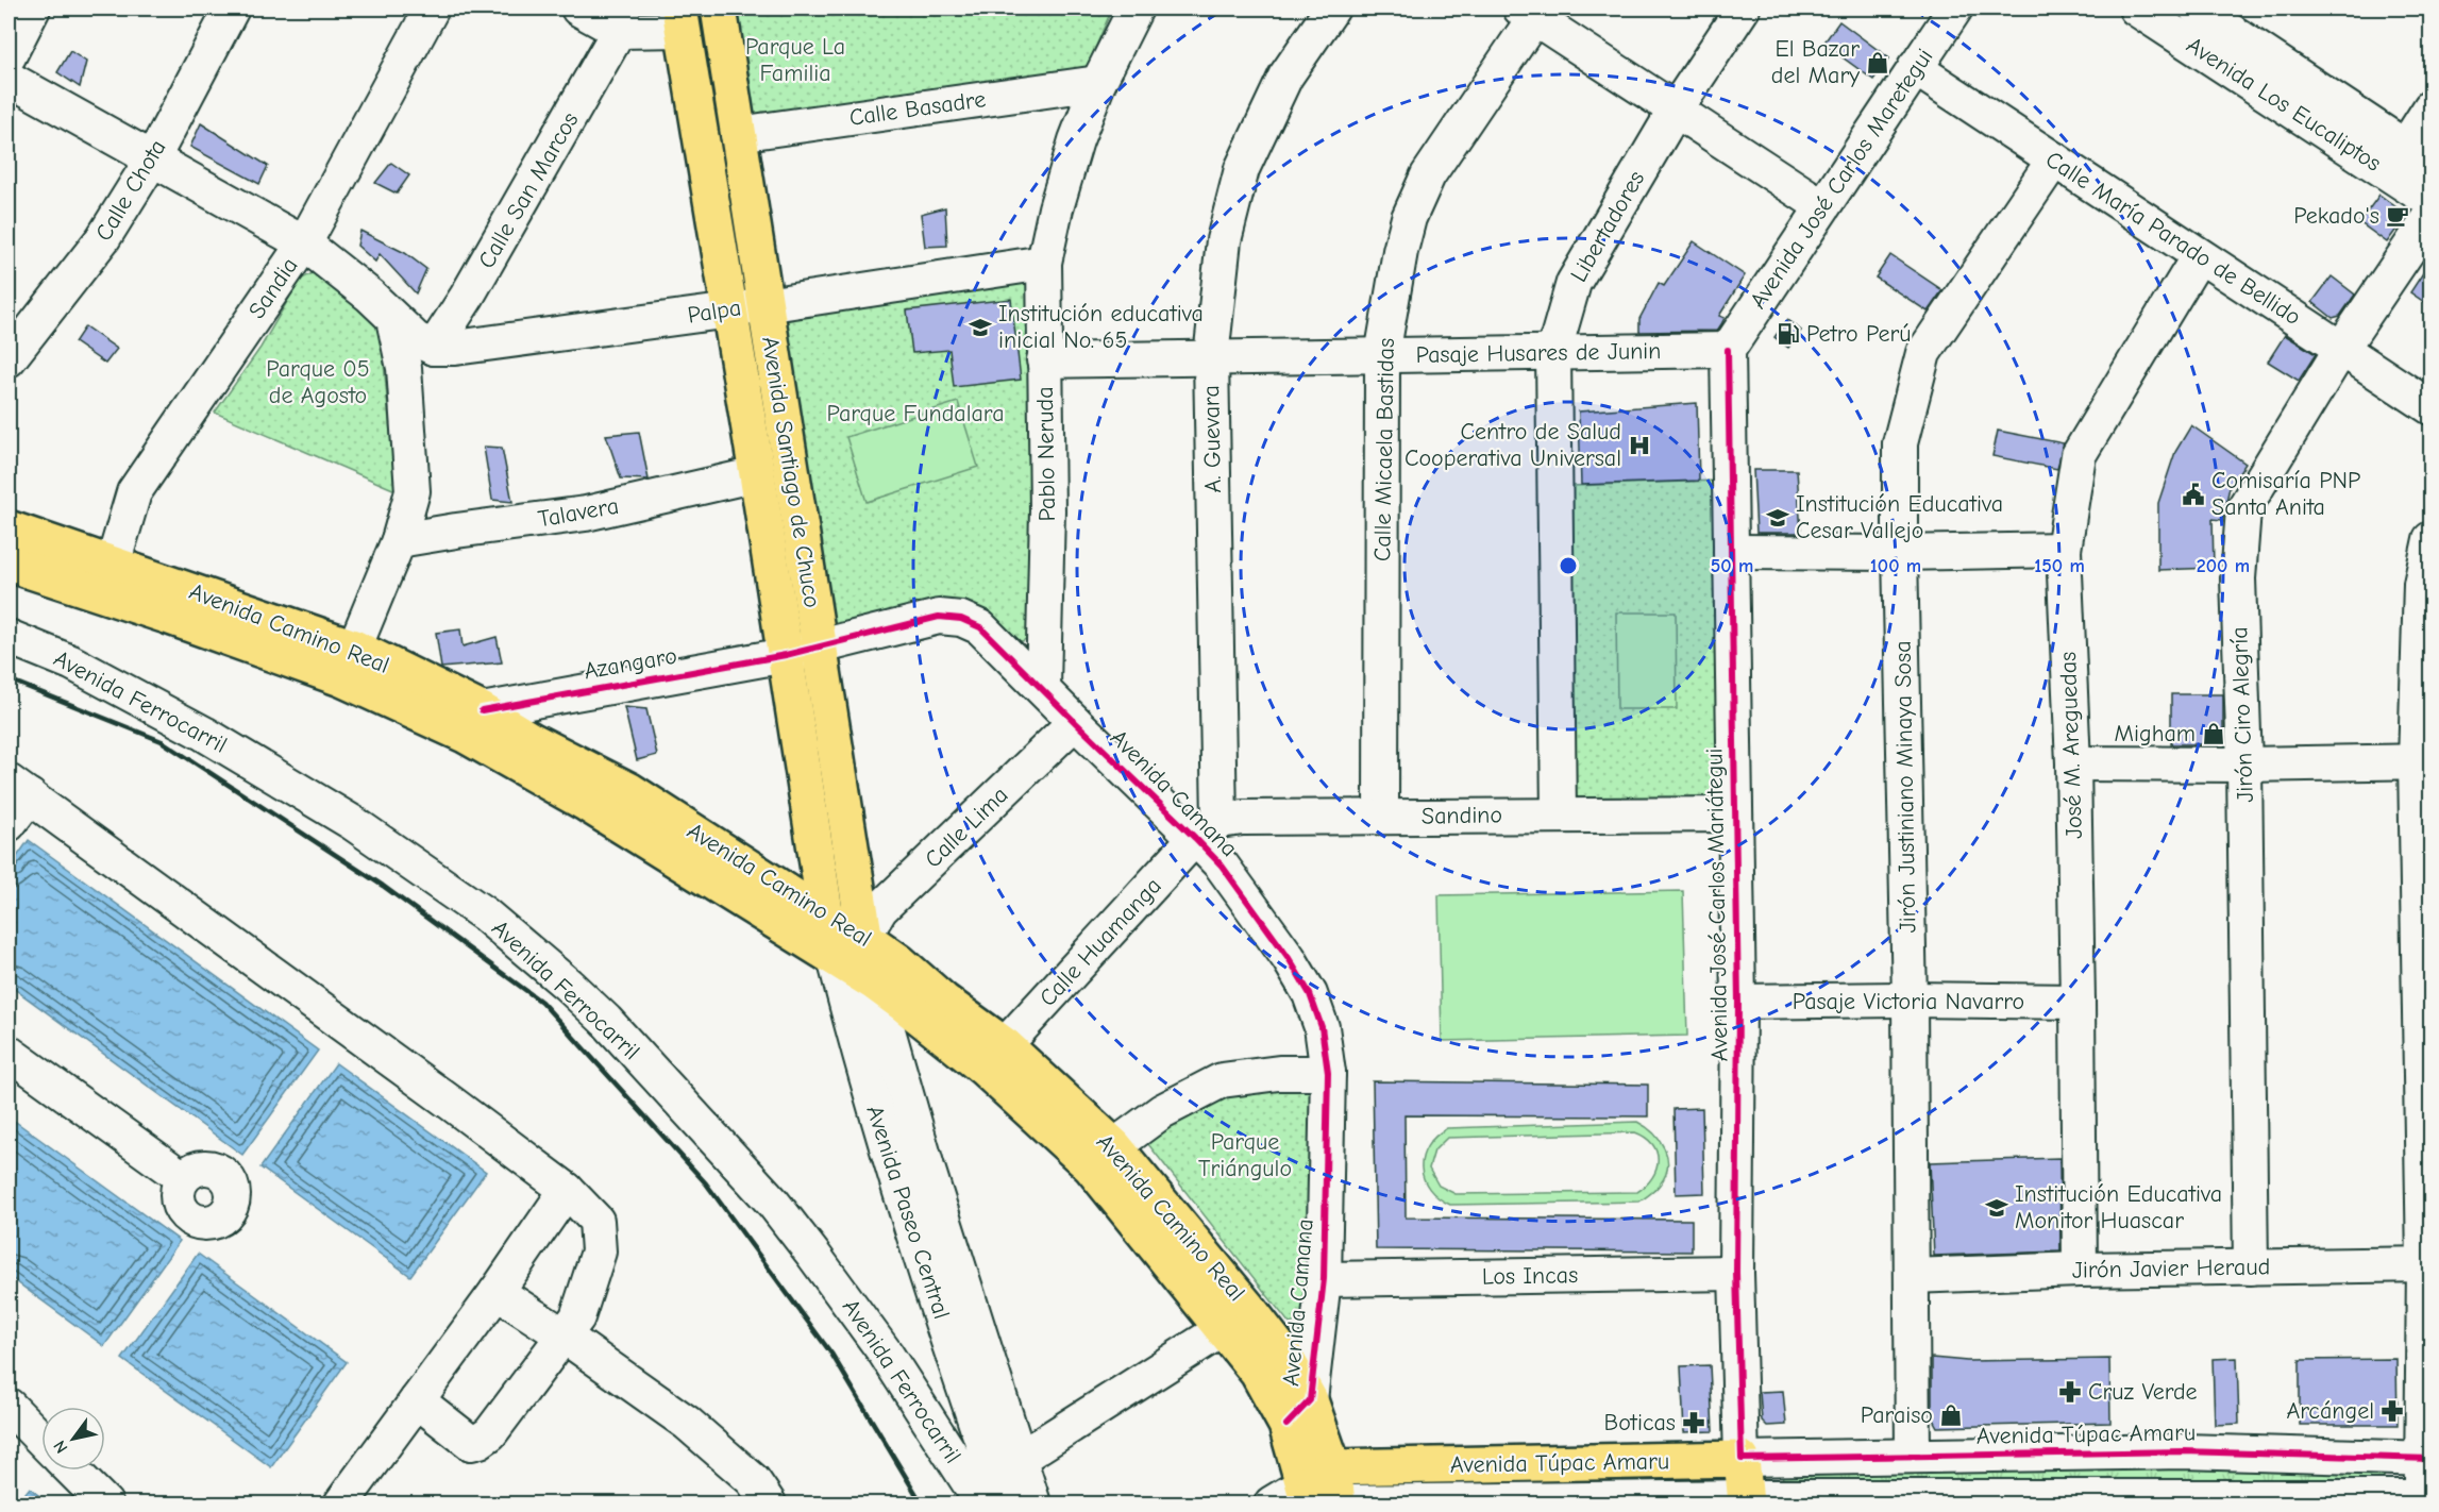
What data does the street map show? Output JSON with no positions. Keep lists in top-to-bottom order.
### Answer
{
  "streets": {
    "main road": [
      "Avenida Santiago de Chuco",
      "Avenida Camino Real",
      "Avenida José Carlos Mariátegui",
      "Avenida Paseo Central",
      "Avenida Túpac Amaru"
    ],
    "street": [
      "Avenida Los Eucaliptos",
      "Calle Basadre",
      "Avenida José Carlos Maretegui",
      "Calle Chota",
      "Calle San Marcos",
      "Libertadores",
      "Calle María Parado de Bellido",
      "Sandia",
      "Palpa",
      "Pasaje Husares de Junin",
      "A. Guevara",
      "Calle Micaela Bastidas",
      "Pablo Neruda",
      "Talavera",
      "Azangaro",
      "Avenida Ferrocarril",
      "Jirón Ciro Alegría",
      "José M. Areguedas",
      "Jirón Justiniano Minaya Sosa",
      "Avenida Camana",
      "Sandino",
      "Calle Lima",
      "Calle Huamanga",
      "Pasaje Victoria Navarro",
      "Jirón Javier Heraud",
      "Los Incas"
    ]
  },
  "crossings": [
    ["Calle Basadre", "Pablo Neruda"],
    ["Calle Basadre", "Avenida Santiago de Chuco"],
    ["Avenida José Carlos Maretegui", "Calle María Parado de Bellido"],
    ["Avenida José Carlos Maretegui", "Pasaje Husares de Junin"],
    ["Avenida José Carlos Maretegui", "Avenida José Carlos Mariátegui"],
    ["Calle San Marcos", "Palpa"],
    ["Libertadores", "Pasaje Husares de Junin"],
    ["Libertadores", "Sandino"],
    ["Calle María Parado de Bellido", "Jirón Ciro Alegría"],
    ["Calle María Parado de Bellido", "José M. Areguedas"],
    ["Calle María Parado de Bellido", "Jirón Justiniano Minaya Sosa"],
    ["Sandia", "Avenida Camino Real"],
    ["Palpa", "Pablo Neruda"],
    ["Palpa", "Avenida Santiago de Chuco"],
    ["Pasaje Husares de Junin", "A. Guevara"],
    ["Pasaje Husares de Junin", "Calle Micaela Bastidas"],
    ["Pasaje Husares de Junin", "Pablo Neruda"],
    ["Pasaje Husares de Junin", "Avenida José Carlos Mariátegui"],
    ["A. Guevara", "Avenida Camana"],
    ["A. Guevara", "Sandino"],
    ["A. Guevara", "Calle Huamanga"],
    ["Calle Micaela Bastidas", "Sandino"],
    ["Pablo Neruda", "Avenida Camana"],
    ["Avenida Santiago de Chuco", "Talavera"],
    ["Avenida Santiago de Chuco", "Avenida Camino Real"],
    ["Avenida Santiago de Chuco", "Azangaro"],
    ["Avenida Santiago de Chuco", "Avenida Camana"],
    ["Avenida Santiago de Chuco", "Calle Lima"],
    ["Avenida Santiago de Chuco", "Avenida Paseo Central"],
    ["Avenida Camino Real", "Azangaro"],
    ["Avenida Camino Real", "Avenida Camana"],
    ["Avenida Camino Real", "Calle Lima"],
    ["Avenida Camino Real", "Calle Huamanga"],
    ["Avenida Camino Real", "Avenida Paseo Central"],
    ["Avenida Camino Real", "Avenida Túpac Amaru"],
    ["Azangaro", "Avenida Camana"],
    ["Jirón Ciro Alegría", "Jirón Javier Heraud"],
    ["José M. Areguedas", "Pasaje Victoria Navarro"],
    ["José M. Areguedas", "Jirón Javier Heraud"],
    ["Jirón Justiniano Minaya Sosa", "Pasaje Victoria Navarro"],
    ["Jirón Justiniano Minaya Sosa", "Jirón Javier Heraud"],
    ["Jirón Justiniano Minaya Sosa", "Avenida Túpac Amaru"],
    ["Avenida Camana", "Sandino"],
    ["Avenida Camana", "Calle Lima"],
    ["Avenida Camana", "Calle Huamanga"],
    ["Avenida Camana", "Los Incas"],
    ["Sandino", "Avenida José Carlos Mariátegui"],
    ["Sandino", "Calle Huamanga"],
    ["Calle Lima", "Avenida Paseo Central"],
    ["Avenida José Carlos Mariátegui", "Pasaje Victoria Navarro"],
    ["Avenida José Carlos Mariátegui", "Los Incas"],
    ["Avenida José Carlos Mariátegui", "Avenida Túpac Amaru"]
  ],
  "parks": [
    "Parque La Familia",
    "Parque 05 de Agosto",
    "Parque Fundalara",
    "Parque Triángulo"
  ],
  "places": {
    "shop": ["El Bazar del Mary", "Migham", "Paraiso"],
    "cafe": ["Pekado's"],
    "school or university": ["Institución educativa inicial No. 65", "Institución Educativa Cesar Vallejo", "Institución Educativa Monitor Huascar"],
    "fuel station": ["Petro Perú"],
    "hospital": ["Centro de Salud Cooperativa Universal"],
    "public building": ["Comisaría PNP Santa Anita"],
    "pharmacy": ["Cruz Verde", "Arcángel", "Boticas"]
  },
  "north": "bottom left",
  "rings": [
    "50 m",
    "100 m",
    "150 m",
    "200 m"
  ]
}
